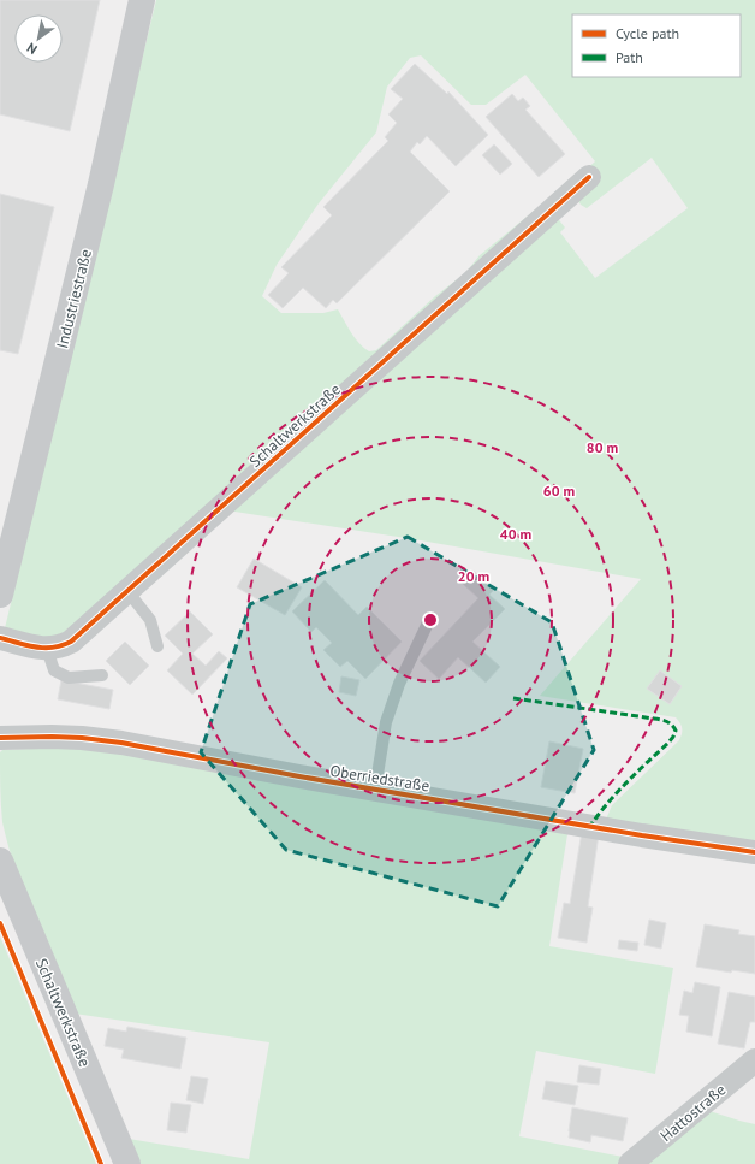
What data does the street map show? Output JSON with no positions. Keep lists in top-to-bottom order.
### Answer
{
  "streets": {
    "street": [
      "Industriestraße",
      "Schaltwerkstraße",
      "Oberriedstraße",
      "Hattostraße"
    ]
  },
  "legend": ["Cycle path", "Path"],
  "north": "bottom left",
  "rings": [
    "80 m",
    "60 m",
    "40 m",
    "20 m"
  ]
}
